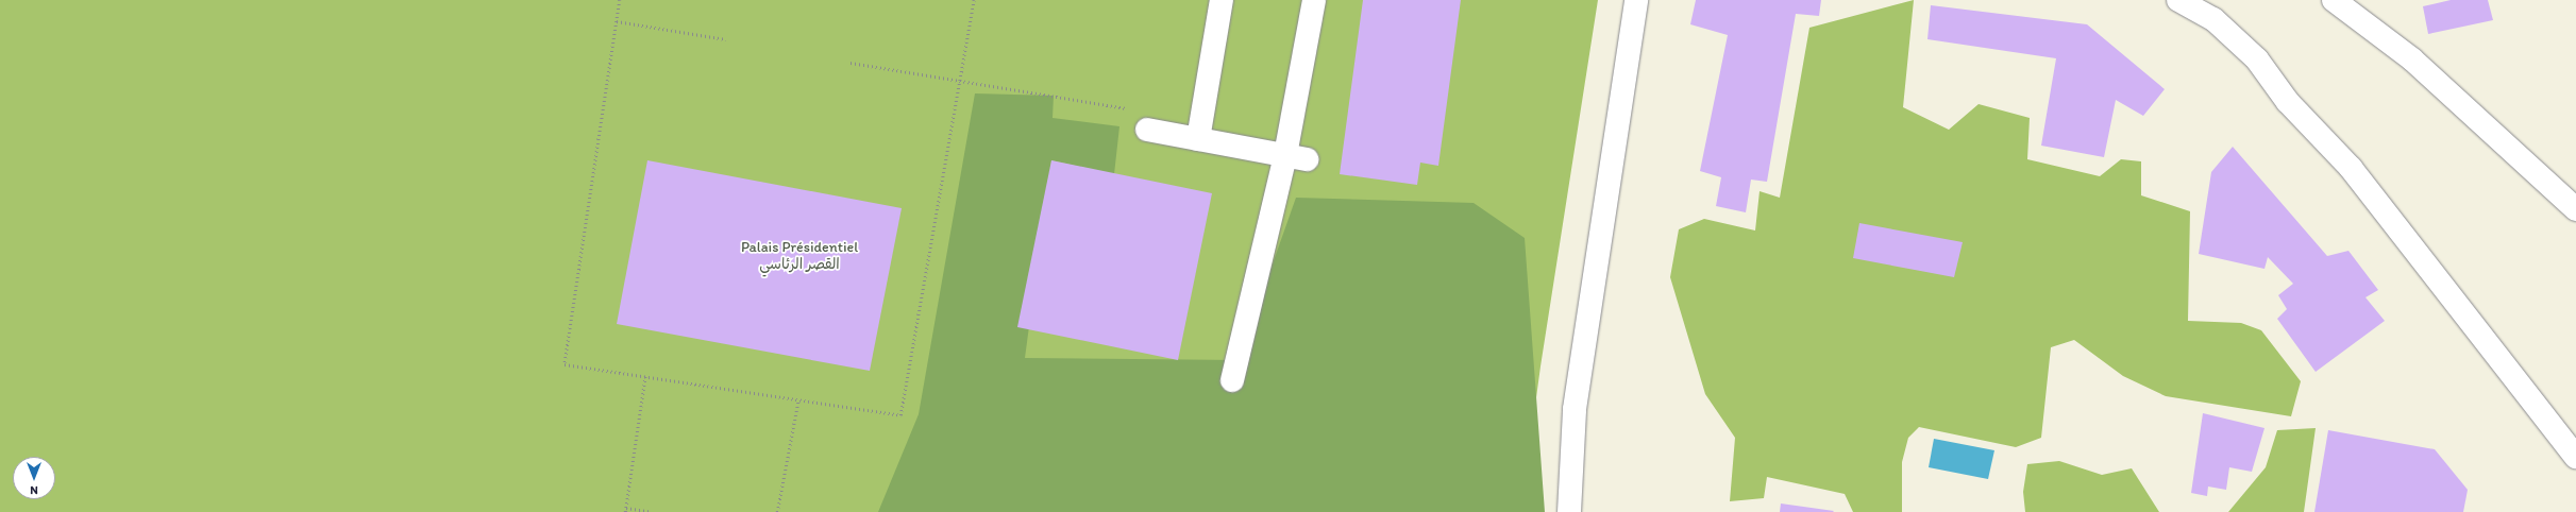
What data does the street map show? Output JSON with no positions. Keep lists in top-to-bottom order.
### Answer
{
  "parks": ["Palais Présidentiel القصر الرئاسي"],
  "north": "bottom"
}
